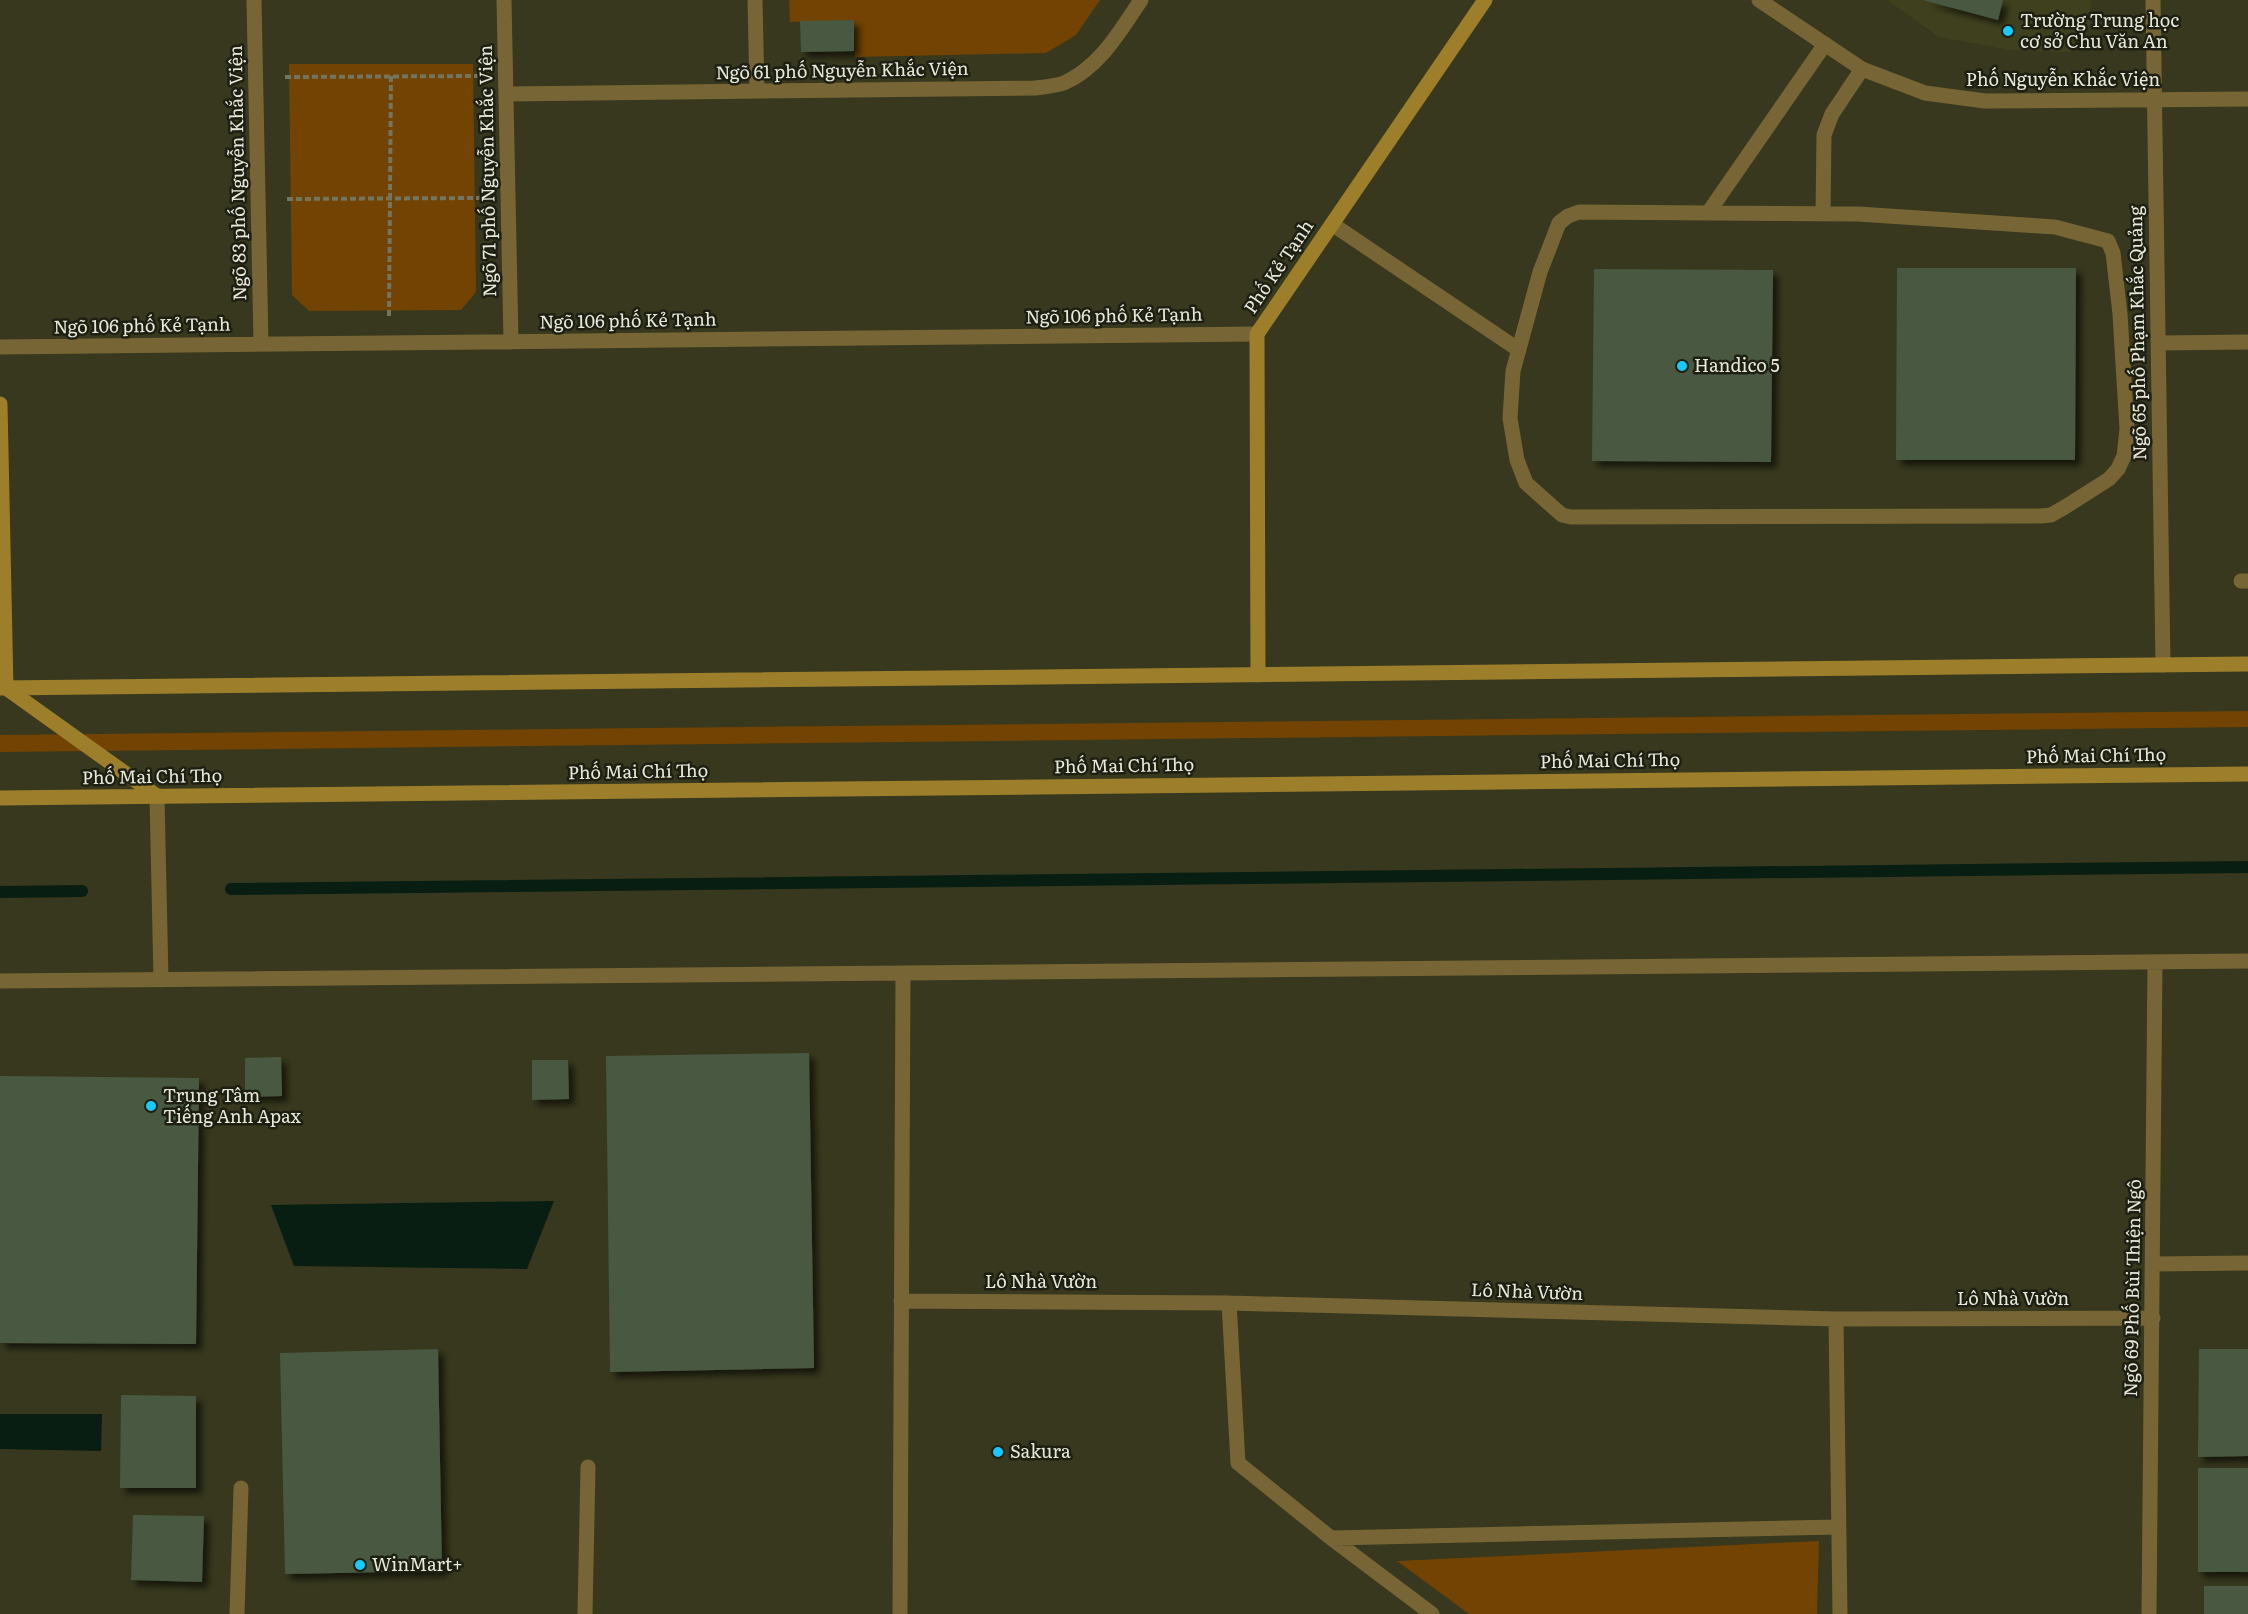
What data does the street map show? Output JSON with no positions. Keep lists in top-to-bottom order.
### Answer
{
  "streets": {
    "main road": ["Phố Kẻ Tạnh", "Phố Mai Chí Thọ"],
    "street": [
      "Ngõ 61 phố Nguyễn Khắc Viện",
      "Phố Nguyễn Khắc Viện",
      "Ngõ 71 phố Nguyễn Khắc Viện",
      "Ngõ 83 phố Nguyễn Khắc Viện",
      "Ngõ 106 phố Kẻ Tạnh",
      "Ngõ 65 phố Phạm Khắc Quảng",
      "Lô Nhà Vườn",
      "Ngõ 69 Phố Bùi Thiện Ngô"
    ]
  },
  "crossings": [
    ["Ngõ 61 phố Nguyễn Khắc Viện", "Ngõ 71 phố Nguyễn Khắc Viện"],
    ["Phố Nguyễn Khắc Viện", "Ngõ 65 phố Phạm Khắc Quảng"],
    ["Ngõ 71 phố Nguyễn Khắc Viện", "Ngõ 106 phố Kẻ Tạnh"],
    ["Ngõ 83 phố Nguyễn Khắc Viện", "Ngõ 106 phố Kẻ Tạnh"],
    ["Phố Kẻ Tạnh", "Ngõ 106 phố Kẻ Tạnh"],
    ["Lô Nhà Vườn", "Ngõ 69 Phố Bùi Thiện Ngô"]
  ],
  "places": [
    "Trường Trung học cơ sở Chu Văn An",
    "Handico 5",
    "Trung Tâm Tiếng Anh Apax",
    "Sakura",
    "WinMart+"
  ]
}
